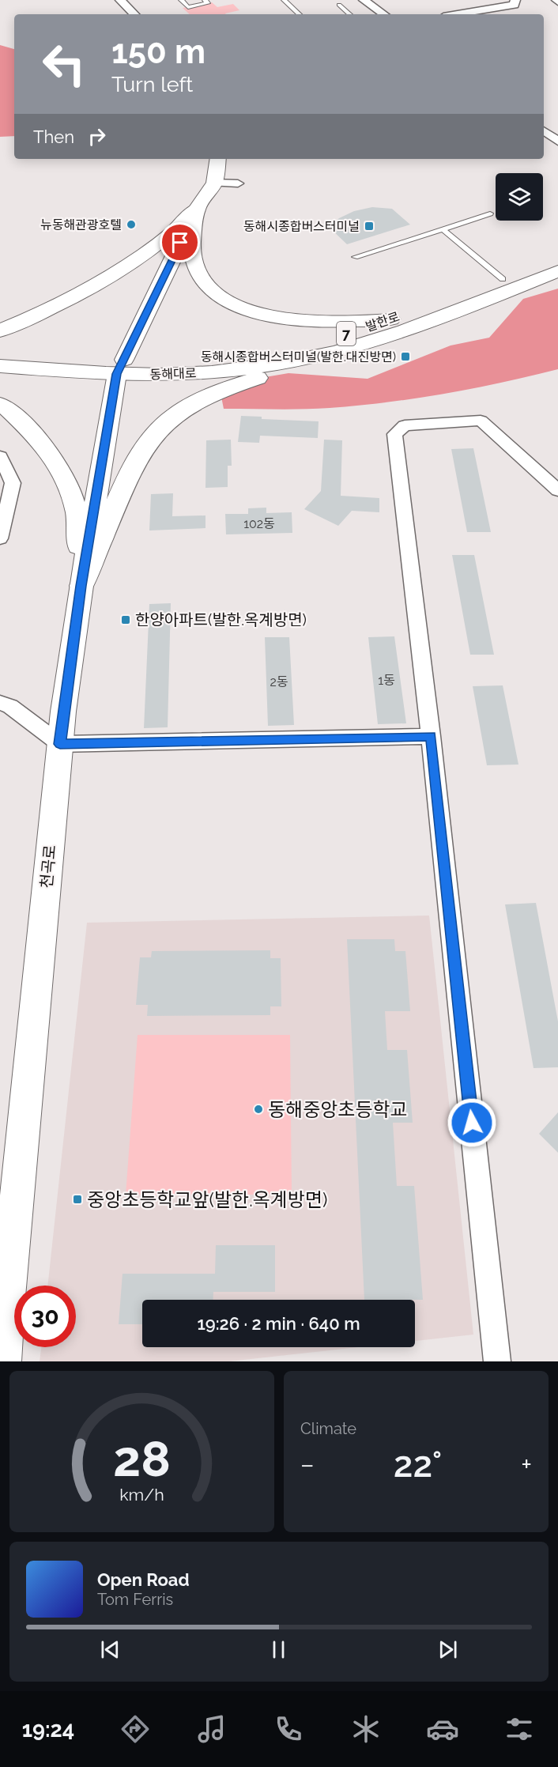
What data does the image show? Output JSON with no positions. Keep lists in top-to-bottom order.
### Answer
{
  "streets": {
    "main road": ["발한로", "7", "동해대로"],
    "street": ["천곡로"]
  },
  "crossings": [
    ["발한로", "동해대로"],
    ["발한로", "천곡로"],
    ["동해대로", "천곡로"]
  ],
  "places": {
    "other": ["뉴동해관광호텔", "동해중앙초등학교"],
    "transit": [
      "동해시종합버스터미널",
      "동해시종합버스터미널(발한.대진방면)",
      "한양아파트(발한.옥계방면)",
      "중앙초등학교앞(발한.옥계방면)"
    ]
  },
  "house_numbers": ["102동", "1동", "2동"],
  "page": {
    "turn": ["150 m", "Turn left"],
    "then": "Then",
    "limit": "30",
    "trip": "19:26 · 2 min · 640 m",
    "tile": "Climate",
    "heat": ["−", "22°", "+"],
    "song": ["Open Road", "Tom Ferris"],
    "tabs": "19:24",
    "gauge": ["28", "km/h"]
  }
}
